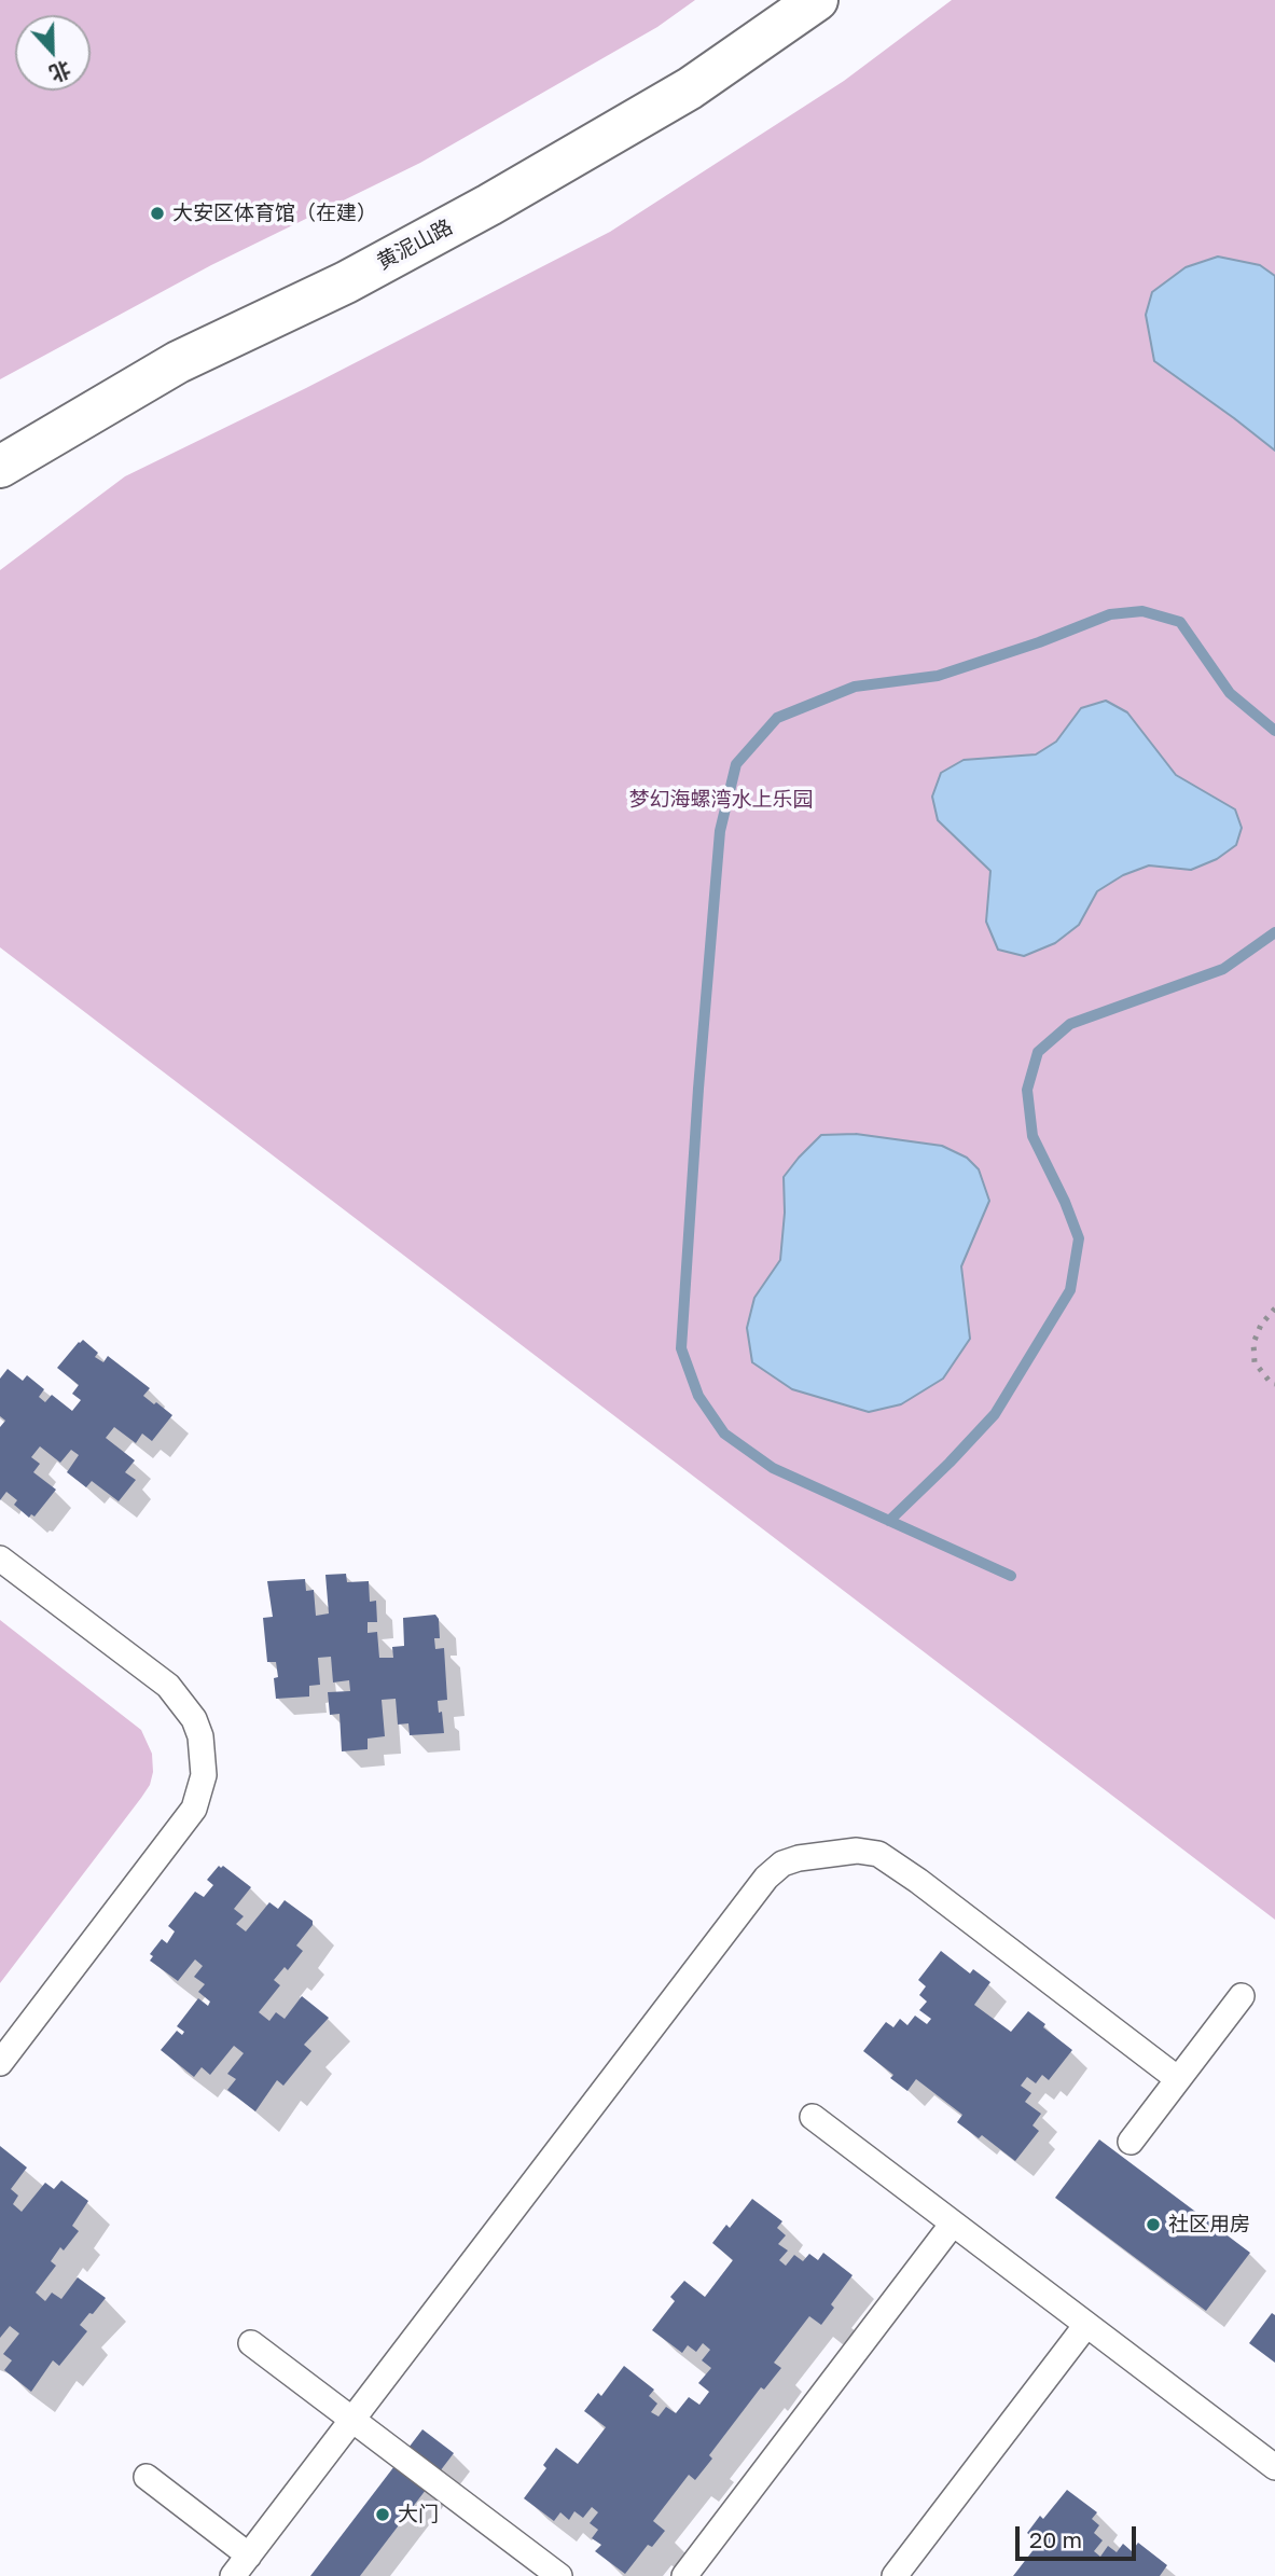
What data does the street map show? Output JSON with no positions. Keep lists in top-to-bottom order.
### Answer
{
  "streets": {
    "main road": ["黄泥山路"]
  },
  "parks": ["梦幻海螺湾水上乐园"],
  "places": ["大安区体育馆（在建）", "社区用房", "大门"],
  "scale_bar": "20 m",
  "north": "bottom"
}
